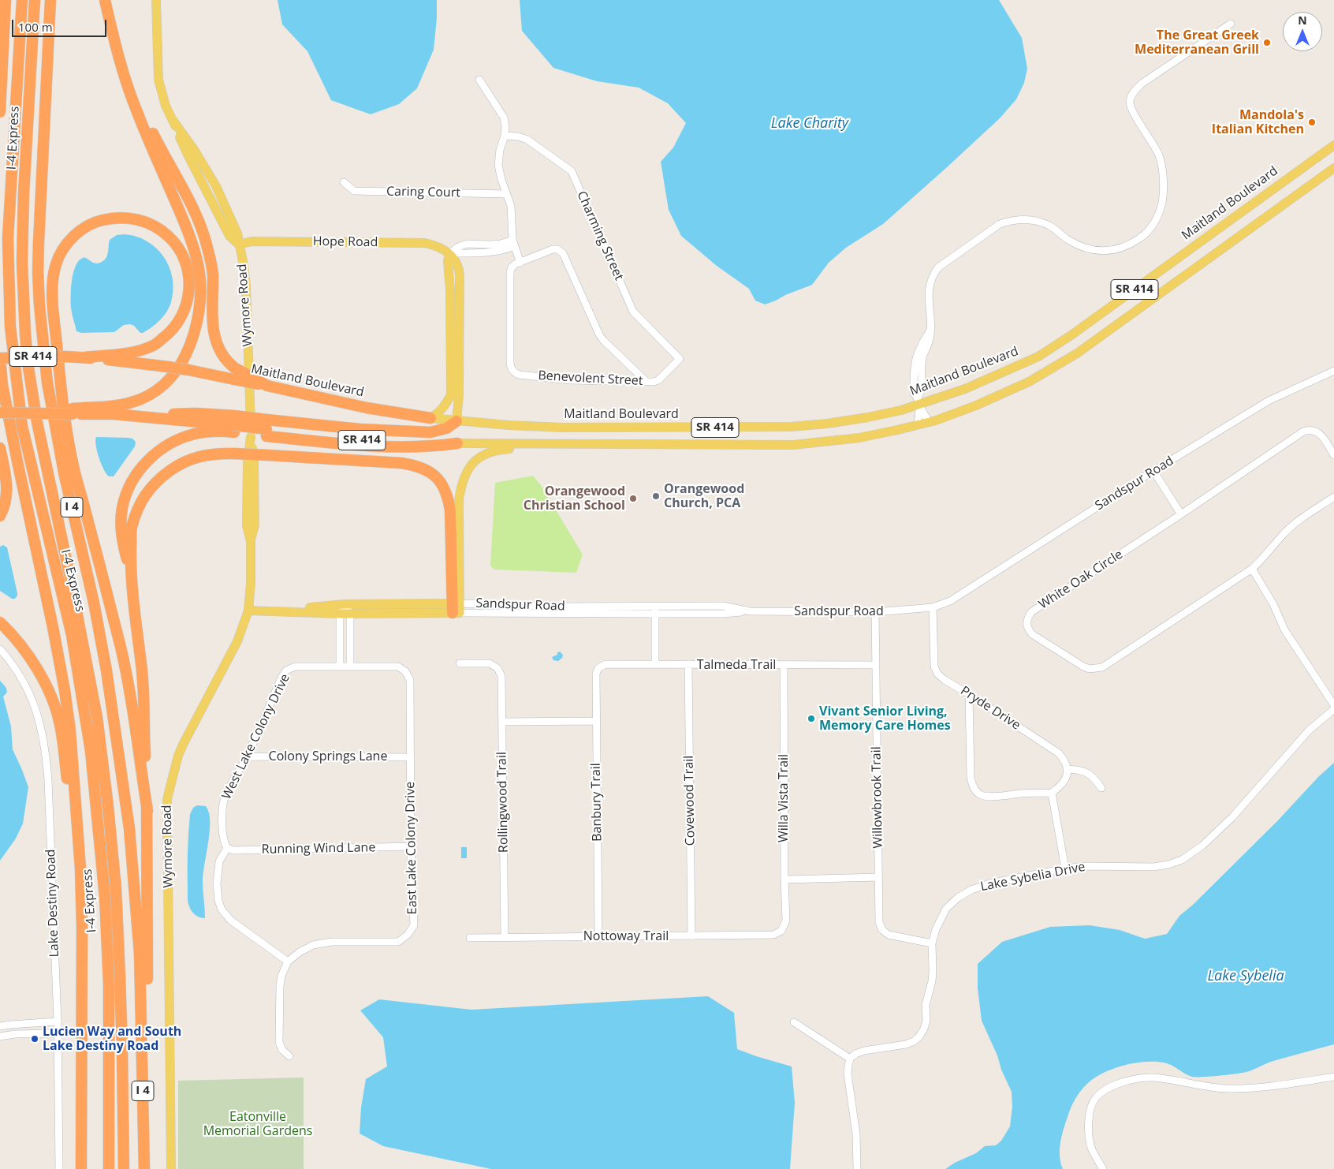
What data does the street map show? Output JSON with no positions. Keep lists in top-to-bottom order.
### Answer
{
  "streets": {
    "highway": [
      "I-4 Express",
      "Maitland Boulevard",
      "SR 414",
      "I 4"
    ],
    "main road": ["Hope Road", "Wymore Road", "Sandspur Road"],
    "street": [
      "Caring Court",
      "Charming Street",
      "Benevolent Street",
      "White Oak Circle",
      "Talmeda Trail",
      "Pryde Drive",
      "West Lake Colony Drive",
      "Colony Springs Lane",
      "Willowbrook Trail",
      "Willa Vista Trail",
      "Covewood Trail",
      "Rollingwood Trail",
      "Banbury Trail",
      "East Lake Colony Drive",
      "Running Wind Lane",
      "Lake Sybelia Drive",
      "Lake Destiny Road",
      "Nottoway Trail"
    ]
  },
  "crossings": [
    ["Charming Street", "Benevolent Street"],
    ["Hope Road", "Wymore Road"],
    ["Wymore Road", "Sandspur Road"],
    ["Sandspur Road", "Pryde Drive"],
    ["Sandspur Road", "Willowbrook Trail"],
    ["Talmeda Trail", "Willowbrook Trail"],
    ["Talmeda Trail", "Willa Vista Trail"],
    ["Talmeda Trail", "Covewood Trail"],
    ["Talmeda Trail", "Banbury Trail"],
    ["West Lake Colony Drive", "Colony Springs Lane"],
    ["West Lake Colony Drive", "East Lake Colony Drive"],
    ["West Lake Colony Drive", "Running Wind Lane"],
    ["Colony Springs Lane", "East Lake Colony Drive"],
    ["Willowbrook Trail", "Lake Sybelia Drive"],
    ["Willa Vista Trail", "Nottoway Trail"],
    ["Covewood Trail", "Nottoway Trail"],
    ["Rollingwood Trail", "Nottoway Trail"],
    ["Banbury Trail", "Nottoway Trail"],
    ["East Lake Colony Drive", "Running Wind Lane"]
  ],
  "water": ["Lake Charity", "Lake Sybelia"],
  "parks": ["Eatonville Memorial Gardens"],
  "places": [
    "The Great Greek Mediterranean Grill",
    "Mandola's Italian Kitchen",
    "Orangewood Church, PCA",
    "Orangewood Christian School",
    "Vivant Senior Living, Memory Care Homes",
    "Lucien Way and South Lake Destiny Road"
  ],
  "scale_bar": "100 m",
  "north": "top"
}
